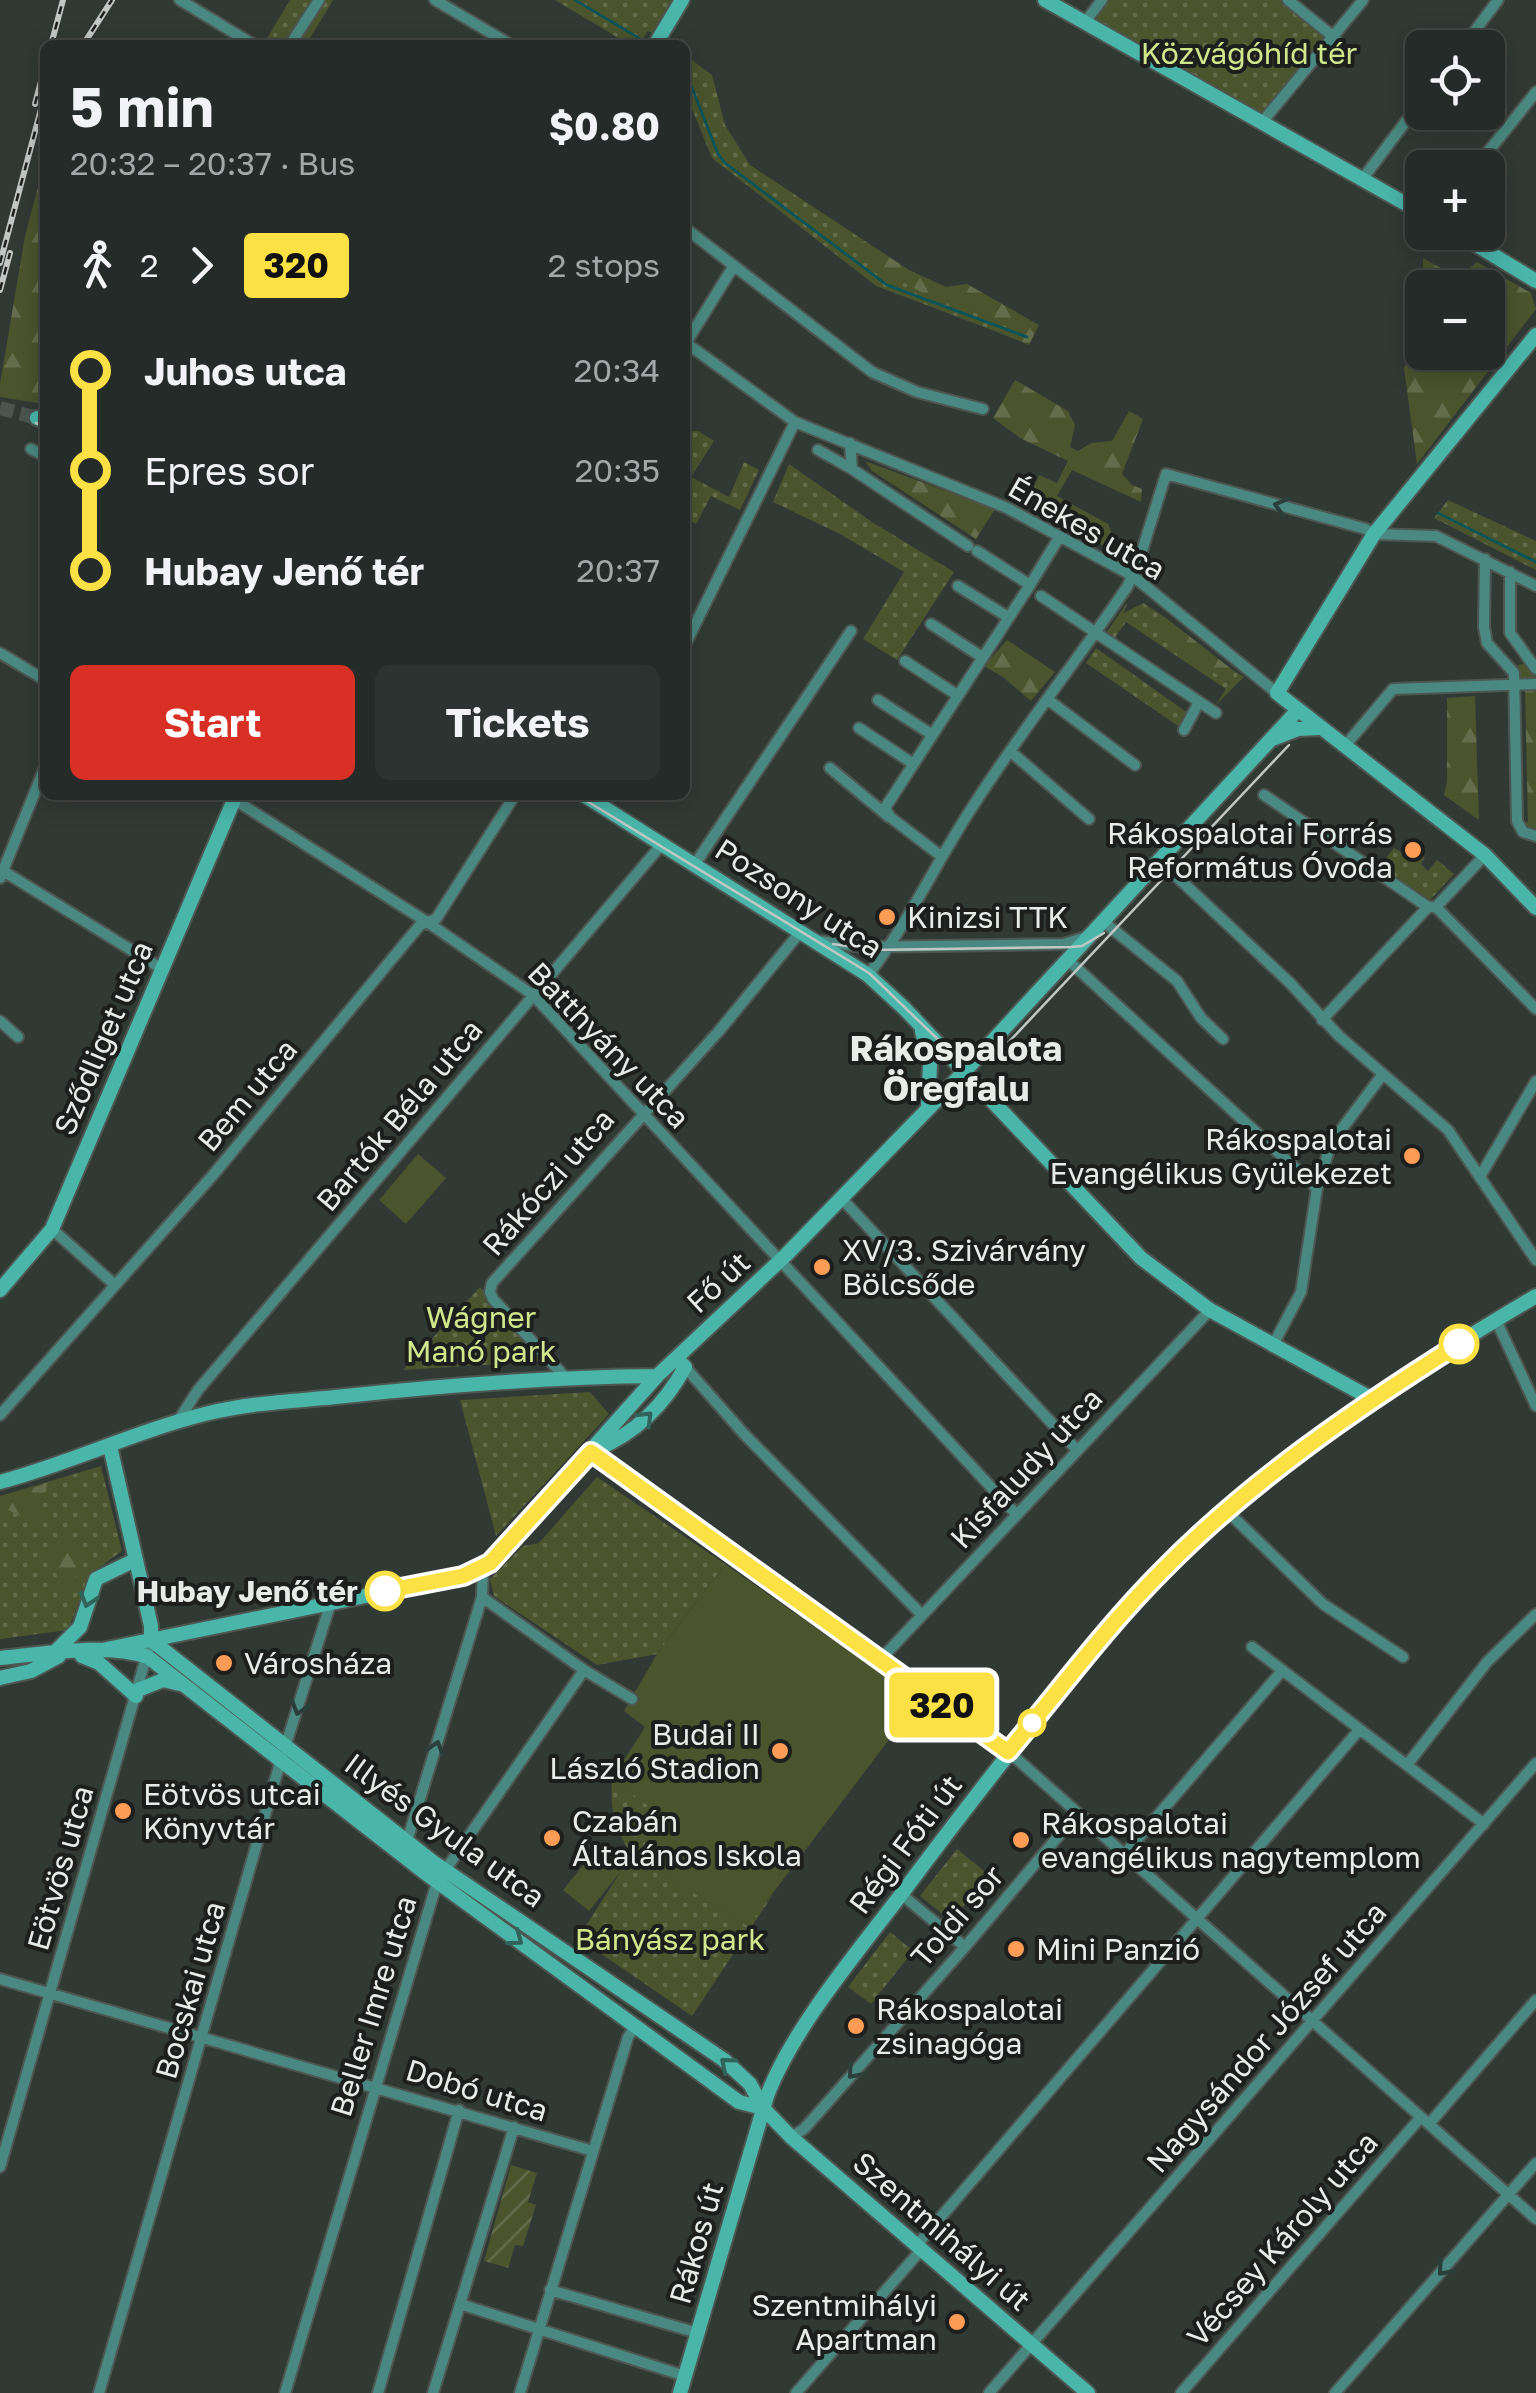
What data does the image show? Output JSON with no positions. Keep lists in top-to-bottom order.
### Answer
{
  "streets": {
    "street": [
      "Énekes utca",
      "Pozsony utca",
      "Sződliget utca",
      "Batthyány utca",
      "Bem utca",
      "Bartók Béla utca",
      "Rákóczi utca",
      "Fő út",
      "Kisfaludy utca",
      "Illyés Gyula utca",
      "Régi Fóti út",
      "Eötvös utca",
      "Toldi sor",
      "Bocskai utca",
      "Beller Imre utca",
      "Nagysándor József utca",
      "Dobó utca",
      "Szentmihályi út",
      "Vécsey Károly utca",
      "Rákos út"
    ]
  },
  "crossings": [
    ["Pozsony utca", "Bartók Béla utca"],
    ["Pozsony utca", "Rákóczi utca"],
    ["Pozsony utca", "Fő út"],
    ["Pozsony utca", "Kisfaludy utca"],
    ["Pozsony utca", "Régi Fóti út"],
    ["Batthyány utca", "Bem utca"],
    ["Batthyány utca", "Bartók Béla utca"],
    ["Batthyány utca", "Rákóczi utca"],
    ["Batthyány utca", "Fő út"],
    ["Batthyány utca", "Kisfaludy utca"],
    ["Illyés Gyula utca", "Régi Fóti út"],
    ["Illyés Gyula utca", "Eötvös utca"],
    ["Illyés Gyula utca", "Bocskai utca"],
    ["Illyés Gyula utca", "Beller Imre utca"],
    ["Illyés Gyula utca", "Szentmihályi út"],
    ["Illyés Gyula utca", "Rákos út"],
    ["Régi Fóti út", "Szentmihályi út"],
    ["Régi Fóti út", "Rákos út"],
    ["Eötvös utca", "Dobó utca"],
    ["Toldi sor", "Szentmihályi út"],
    ["Bocskai utca", "Dobó utca"],
    ["Beller Imre utca", "Dobó utca"],
    ["Nagysándor József utca", "Szentmihályi út"],
    ["Szentmihályi út", "Rákos út"]
  ],
  "one_way": ["Toldi sor"],
  "districts": ["Rákospalota Öregfalu"],
  "parks": ["Közvágóhíd tér", "Wágner Manó park", "Bányász park"],
  "places": [
    "Rákospalotai Forrás Református Óvoda",
    "Kinizsi TTK",
    "Rákospalotai Evangélikus Gyülekezet",
    "XV/3. Szivárvány Bölcsőde",
    "Hubay Jenő tér",
    "Városháza",
    "Budai II László Stadion",
    "Eötvös utcai Könyvtár",
    "Czabán Általános Iskola",
    "Rákospalotai evangélikus nagytemplom",
    "Mini Panzió",
    "Rákospalotai zsinagóga",
    "Szentmihályi Apartman"
  ],
  "lines": ["bus line 320"],
  "page": {
    "on_map": "320",
    "map_buttons": ["+", "−"],
    "heading": ["5 min", "20:32 – 20:37 · Bus", "$0.80"],
    "legs": ["2", "320", "2 stops"],
    "list": [
      {
        "name": "Juhos utca",
        "value": "20:34"
      },
      {
        "name": "Epres sor",
        "value": "20:35"
      },
      {
        "name": "Hubay Jenő tér",
        "value": "20:37"
      }
    ],
    "buttons": ["Start", "Tickets"]
  }
}
